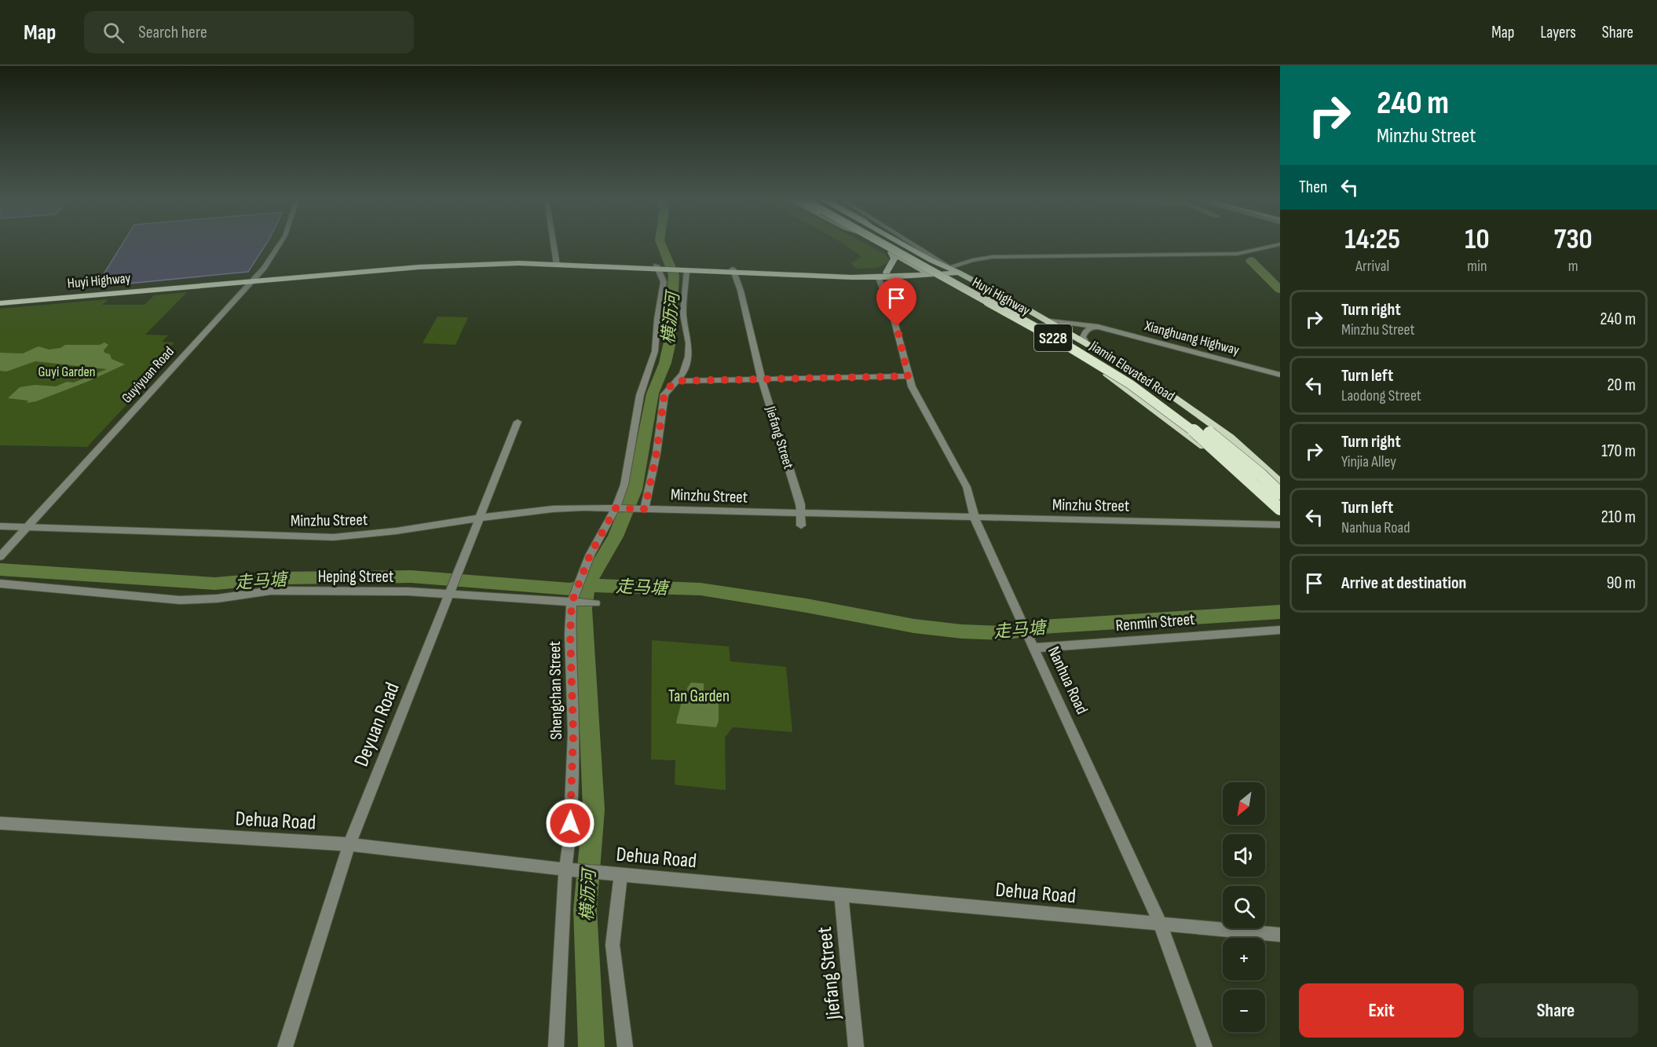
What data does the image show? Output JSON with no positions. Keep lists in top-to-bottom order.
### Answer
{
  "streets": {
    "highway": ["S228", "Jiamin Elevated Road"],
    "main road": ["Huyi Highway"],
    "street": [
      "Xianghuang Highway",
      "Guyiyuan Road",
      "Jiefang Street",
      "Minzhu Street",
      "Heping Street",
      "Renmin Street",
      "Nanhua Road",
      "Shengchan Street",
      "Deyuan Road",
      "Dehua Road"
    ]
  },
  "crossings": [
    ["Huyi Highway", "Xianghuang Highway"],
    ["Huyi Highway", "Guyiyuan Road"],
    ["Huyi Highway", "Jiefang Street"],
    ["Huyi Highway", "Nanhua Road"],
    ["Huyi Highway", "Shengchan Street"],
    ["Guyiyuan Road", "Minzhu Street"],
    ["Jiefang Street", "Minzhu Street"],
    ["Jiefang Street", "Dehua Road"],
    ["Minzhu Street", "Nanhua Road"],
    ["Minzhu Street", "Shengchan Street"],
    ["Minzhu Street", "Deyuan Road"],
    ["Heping Street", "Shengchan Street"],
    ["Heping Street", "Deyuan Road"],
    ["Renmin Street", "Nanhua Road"],
    ["Nanhua Road", "Dehua Road"],
    ["Shengchan Street", "Dehua Road"],
    ["Deyuan Road", "Dehua Road"]
  ],
  "water": ["横沥河", "走马塘"],
  "parks": ["Guyi Garden", "Tan Garden"],
  "north": "bottom left",
  "page": {
    "header": "Map",
    "search": "Search here",
    "nav": ["Map", "Layers", "Share"],
    "turn": ["240 m", "Minzhu Street"],
    "then": "Then",
    "eta": [
      "14:25",
      "Arrival",
      "10",
      "min",
      "730",
      "m"
    ],
    "list": [
      {
        "name": "Turn right",
        "note": "Minzhu Street",
        "value": "240 m"
      },
      {
        "name": "Turn left",
        "note": "Laodong Street",
        "value": "20 m"
      },
      {
        "name": "Turn right",
        "note": "Yinjia Alley",
        "value": "170 m"
      },
      {
        "name": "Turn left",
        "note": "Nanhua Road",
        "value": "210 m"
      },
      {
        "name": "Arrive at destination",
        "value": "90 m"
      }
    ],
    "map_buttons": ["+", "−"],
    "buttons": ["Exit", "Share"]
  }
}
